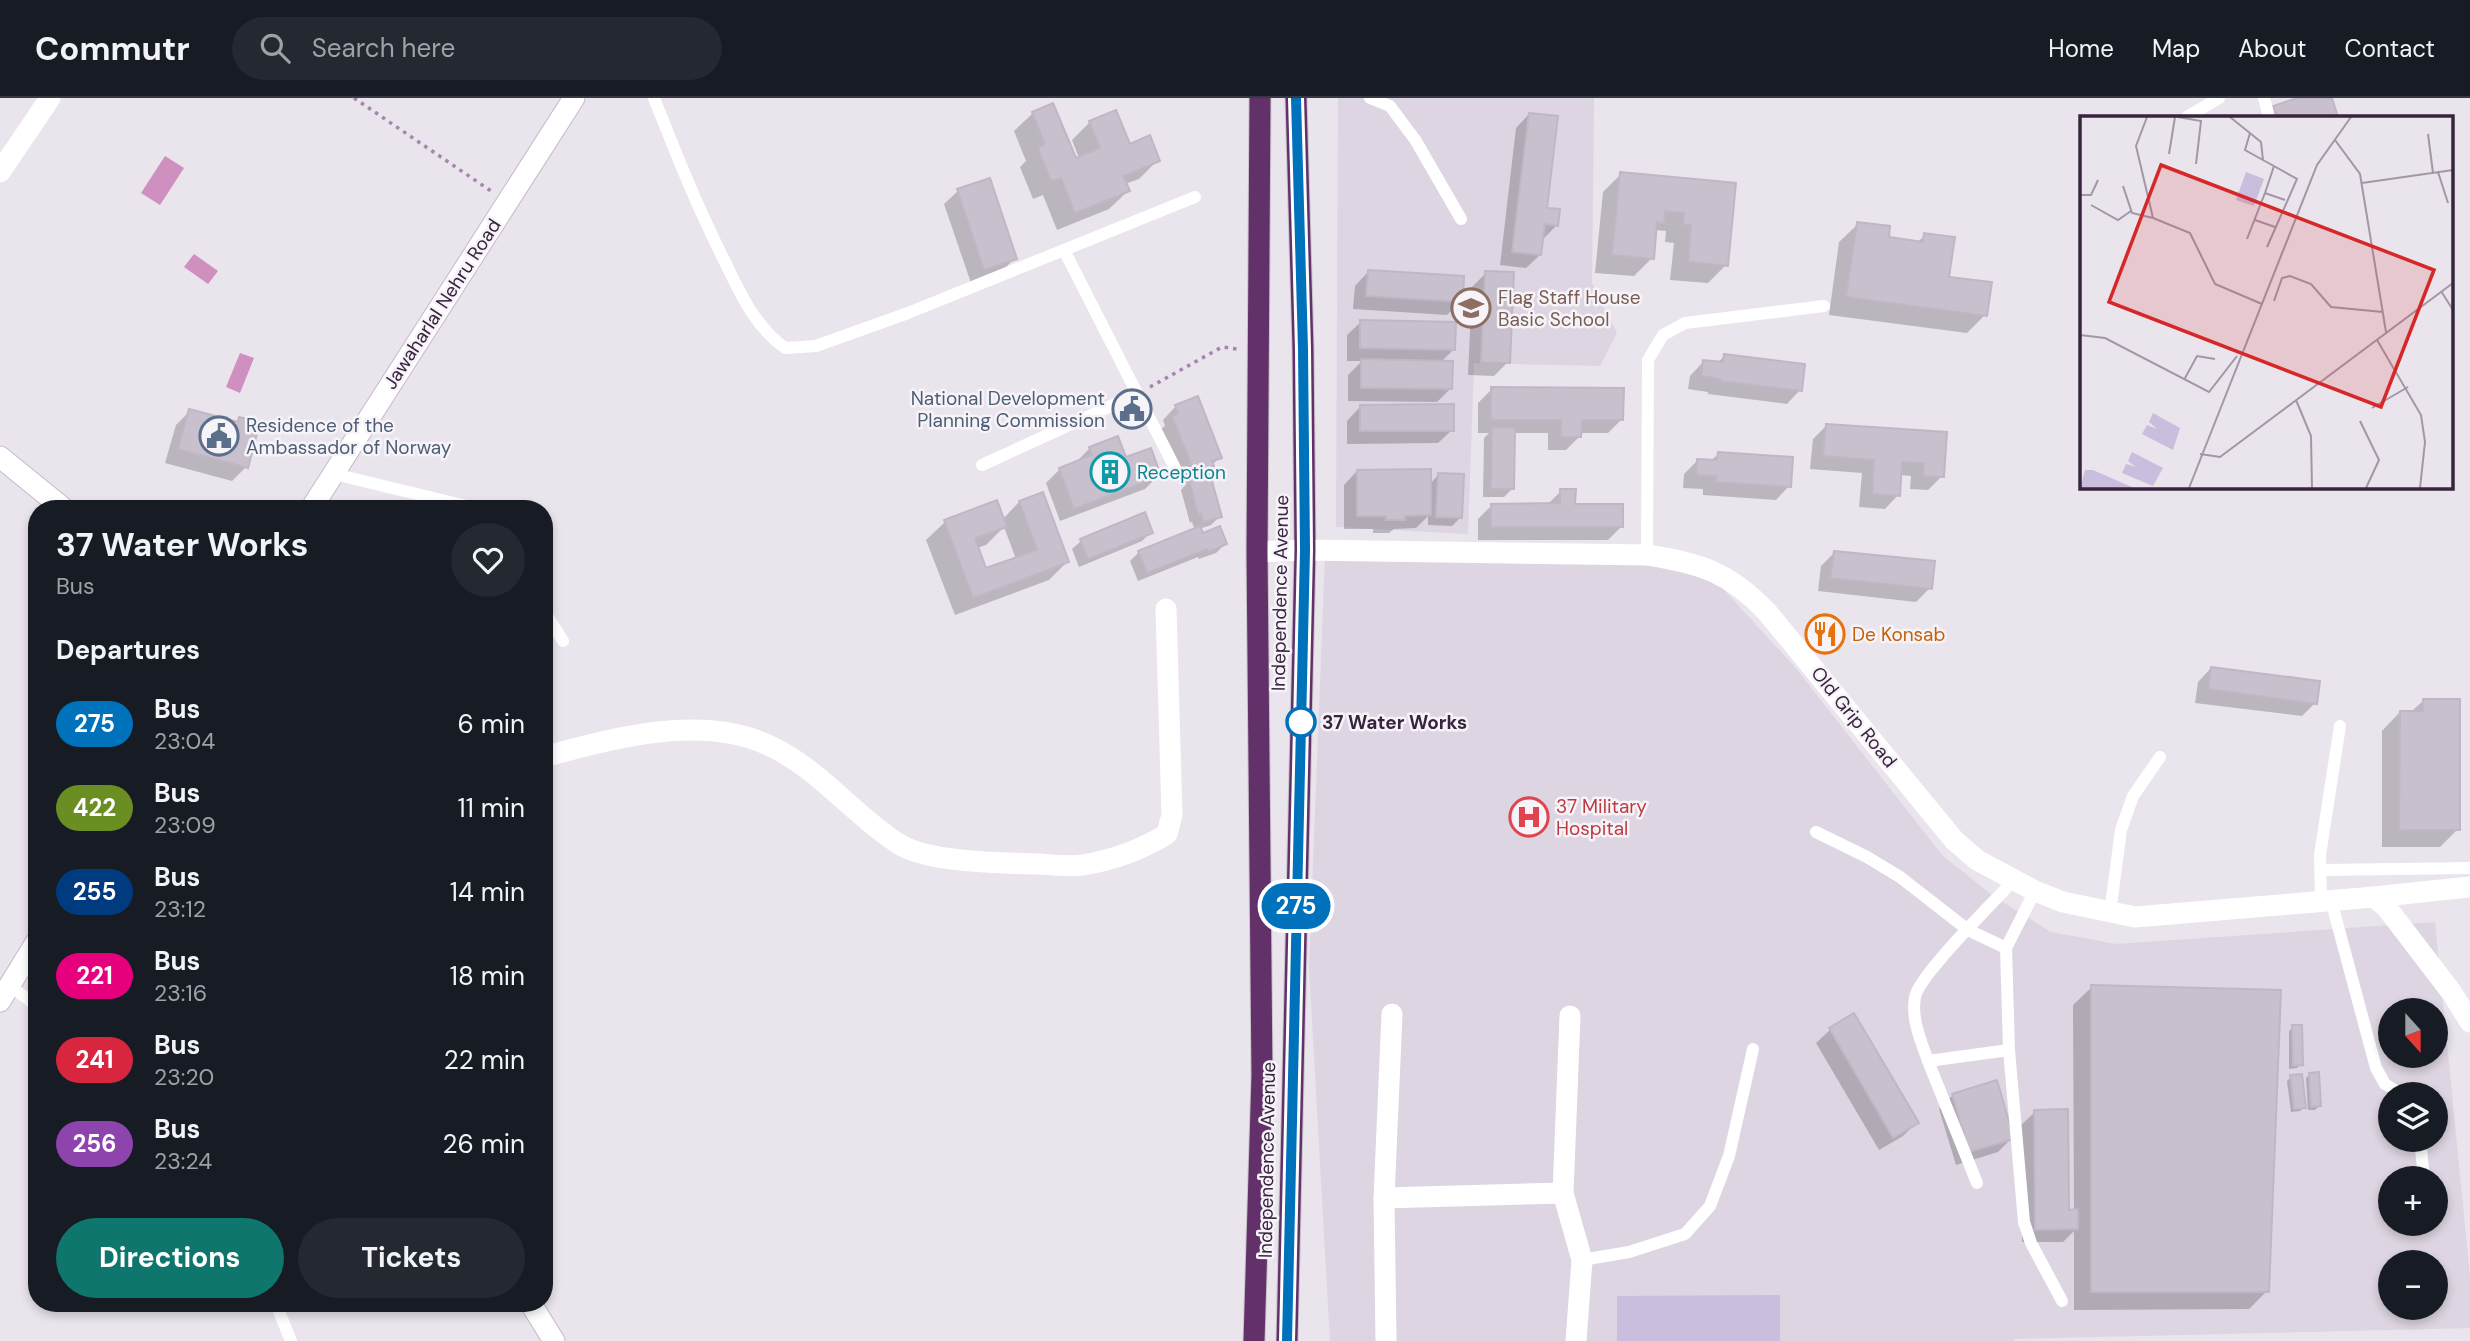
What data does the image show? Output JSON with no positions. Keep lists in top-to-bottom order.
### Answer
{
  "streets": {
    "highway": ["Independence Avenue"],
    "street": ["Jawaharlal Nehru Road", "Old Grip Road"]
  },
  "crossings": [
    ["Independence Avenue", "Old Grip Road"]
  ],
  "places": {
    "school or university": ["Flag Staff House Basic School"],
    "public building": ["National Development Planning Commission", "Residence of the Ambassador of Norway"],
    "building": ["Reception"],
    "restaurant": ["De Konsab"],
    "other": ["37 Water Works"],
    "hospital": ["37 Military Hospital"]
  },
  "lines": ["bus line 275"],
  "north": "bottom",
  "page": {
    "header": "Commutr",
    "search": "Search here",
    "nav": [
      "Home",
      "Map",
      "About",
      "Contact"
    ],
    "on_map": "275",
    "heading": [
      ["37 Water Works", "Bus"],
      "Departures"
    ],
    "list": [
      {
        "mark": "275",
        "name": "Bus",
        "note": "23:04",
        "value": "6 min"
      },
      {
        "mark": "422",
        "name": "Bus",
        "note": "23:09",
        "value": "11 min"
      },
      {
        "mark": "255",
        "name": "Bus",
        "note": "23:12",
        "value": "14 min"
      },
      {
        "mark": "221",
        "name": "Bus",
        "note": "23:16",
        "value": "18 min"
      },
      {
        "mark": "241",
        "name": "Bus",
        "note": "23:20",
        "value": "22 min"
      },
      {
        "mark": "256",
        "name": "Bus",
        "note": "23:24",
        "value": "26 min"
      }
    ],
    "map_buttons": ["+", "−"],
    "buttons": ["Directions", "Tickets"]
  }
}
